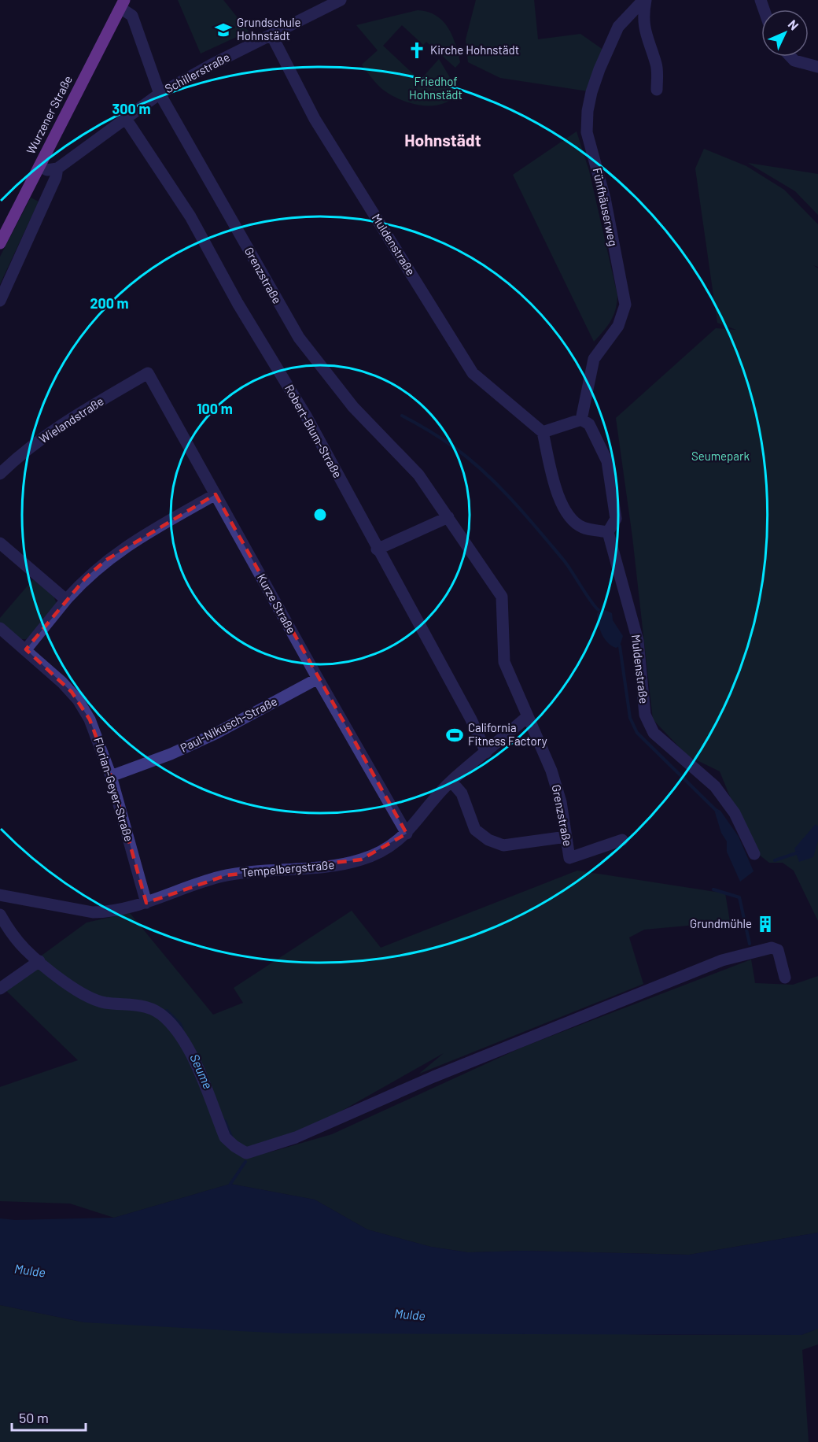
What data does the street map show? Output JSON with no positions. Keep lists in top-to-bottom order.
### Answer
{
  "streets": {
    "main road": ["Wurzener Straße"],
    "street": [
      "Schillerstraße",
      "Fünfhäuserweg",
      "Muldenstraße",
      "Grenzstraße",
      "Wielandstraße",
      "Robert-Blum-Straße",
      "Kurze Straße",
      "Paul-Nikusch-Straße",
      "Florian-Geyer-Straße",
      "Tempelbergstraße"
    ]
  },
  "crossings": [
    ["Schillerstraße", "Muldenstraße"],
    ["Schillerstraße", "Grenzstraße"],
    ["Schillerstraße", "Robert-Blum-Straße"],
    ["Wurzener Straße", "Grenzstraße"],
    ["Grenzstraße", "Tempelbergstraße"],
    ["Wielandstraße", "Kurze Straße"],
    ["Robert-Blum-Straße", "Tempelbergstraße"],
    ["Kurze Straße", "Paul-Nikusch-Straße"],
    ["Kurze Straße", "Tempelbergstraße"],
    ["Paul-Nikusch-Straße", "Florian-Geyer-Straße"],
    ["Florian-Geyer-Straße", "Tempelbergstraße"]
  ],
  "districts": ["Hohnstädt"],
  "water": ["Seume", "Mulde"],
  "parks": ["Friedhof Hohnstädt", "Seumepark"],
  "places": {
    "school or university": ["Grundschule Hohnstädt"],
    "church": ["Kirche Hohnstädt"],
    "sports": ["California Fitness Factory"],
    "building": ["Grundmühle"]
  },
  "scale_bar": "50 m",
  "north": "top right",
  "rings": ["300 m", "200 m", "100 m"]
}
